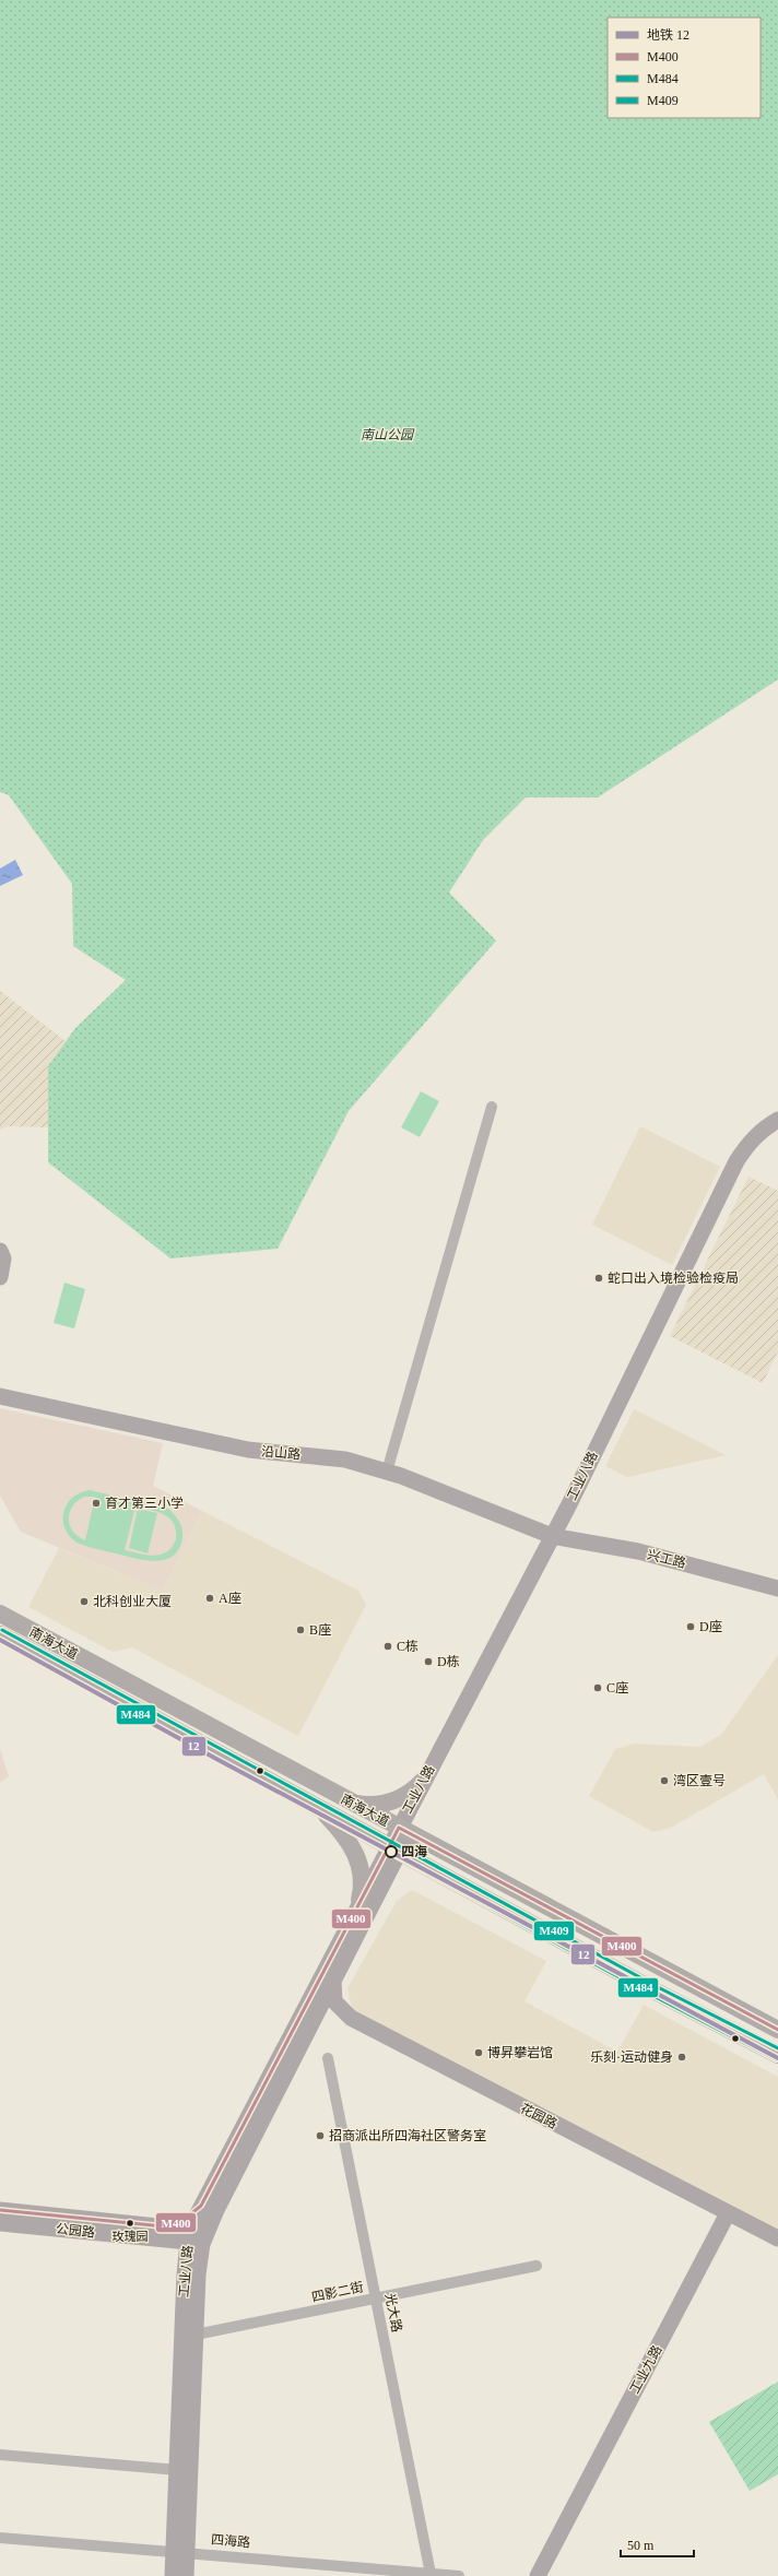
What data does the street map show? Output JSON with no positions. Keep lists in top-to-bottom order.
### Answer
{
  "streets": {
    "main road": ["南海大道"],
    "street": [
      "沿山路",
      "工业八路",
      "兴工路",
      "花园路",
      "公园路",
      "四影二街",
      "光大路",
      "工业九路",
      "四海路"
    ]
  },
  "crossings": [
    ["沿山路", "工业八路"],
    ["沿山路", "兴工路"],
    ["工业八路", "兴工路"],
    ["工业八路", "南海大道"],
    ["工业八路", "花园路"],
    ["工业八路", "公园路"],
    ["工业八路", "四影二街"],
    ["工业八路", "四海路"],
    ["花园路", "工业九路"],
    ["四影二街", "光大路"],
    ["光大路", "四海路"]
  ],
  "parks": ["南山公园"],
  "places": [
    "蛇口出入境检验检疫局",
    "育才第三小学",
    "A座",
    "北科创业大厦",
    "D座",
    "B座",
    "C栋",
    "D栋",
    "C座",
    "湾区壹号",
    "四海",
    "博昇攀岩馆",
    "乐刻·运动健身",
    "招商派出所四海社区警务室",
    "玫瑰园"
  ],
  "lines": [
    "transit line M409",
    "metro line 12",
    "transit line M484",
    "transit line M400"
  ],
  "legend": [
    "地铁 12",
    "M400",
    "M484",
    "M409"
  ],
  "scale_bar": "50 m"
}
